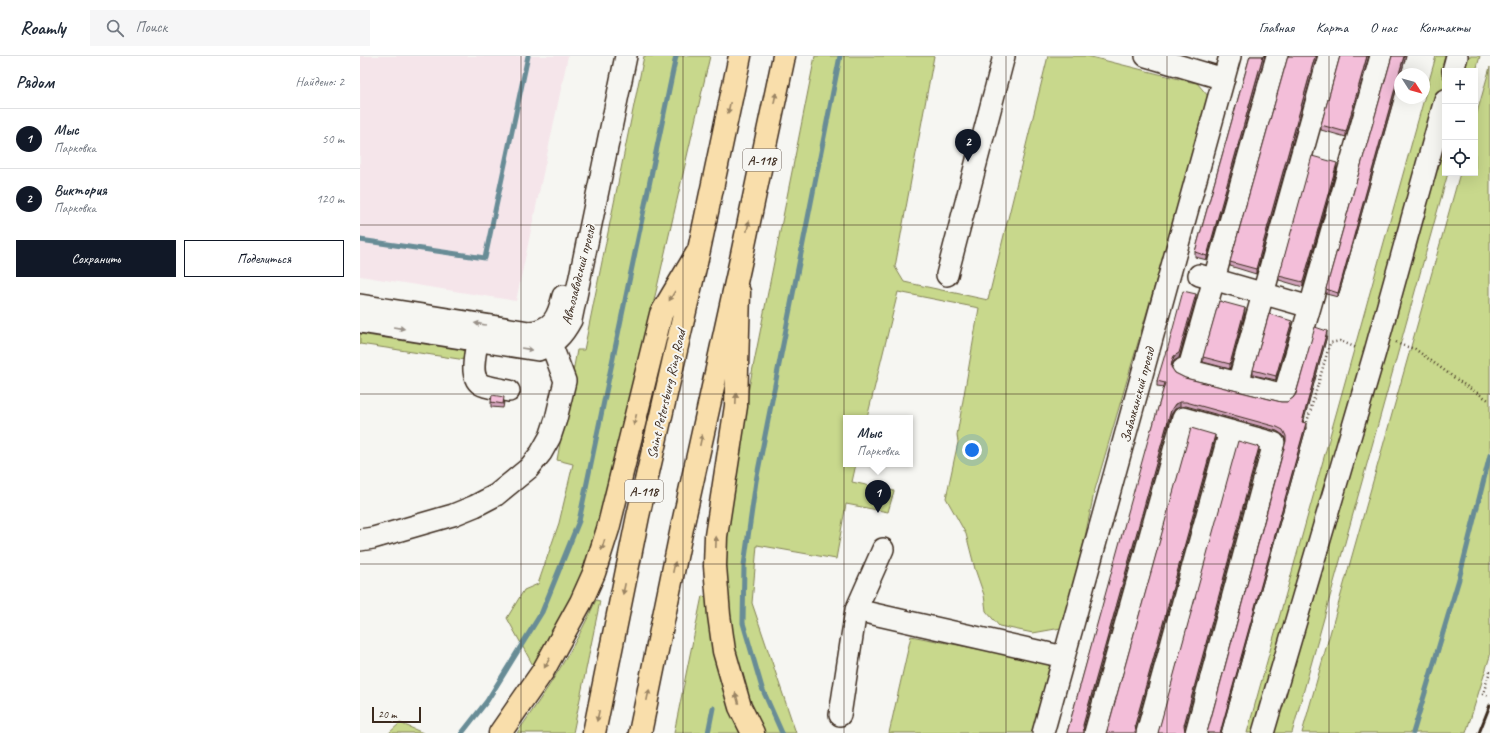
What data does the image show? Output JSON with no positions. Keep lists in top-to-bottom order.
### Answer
{
  "streets": {
    "main road": ["А-118", "Saint Petersburg Ring Road"],
    "street": ["Автозаводский проезд", "Забалканский проезд"]
  },
  "scale_bar": "20 m",
  "north": "bottom right",
  "page": {
    "header": "Roamly",
    "search": "Поиск",
    "nav": [
      "Главная",
      "Карта",
      "О нас",
      "Контакты"
    ],
    "heading": ["Рядом", "Найдено: 2"],
    "map_buttons": ["+", "−"],
    "list": [
      {
        "mark": "1",
        "name": "Мыс",
        "note": "Парковка",
        "value": "50 m"
      },
      {
        "mark": "2",
        "name": "Виктория",
        "note": "Парковка",
        "value": "120 m"
      }
    ],
    "pins": ["2", "1"],
    "buttons": ["Сохранить", "Поделиться"],
    "popup": ["Мыс", "Парковка"],
    "scale": "20 m"
  }
}
